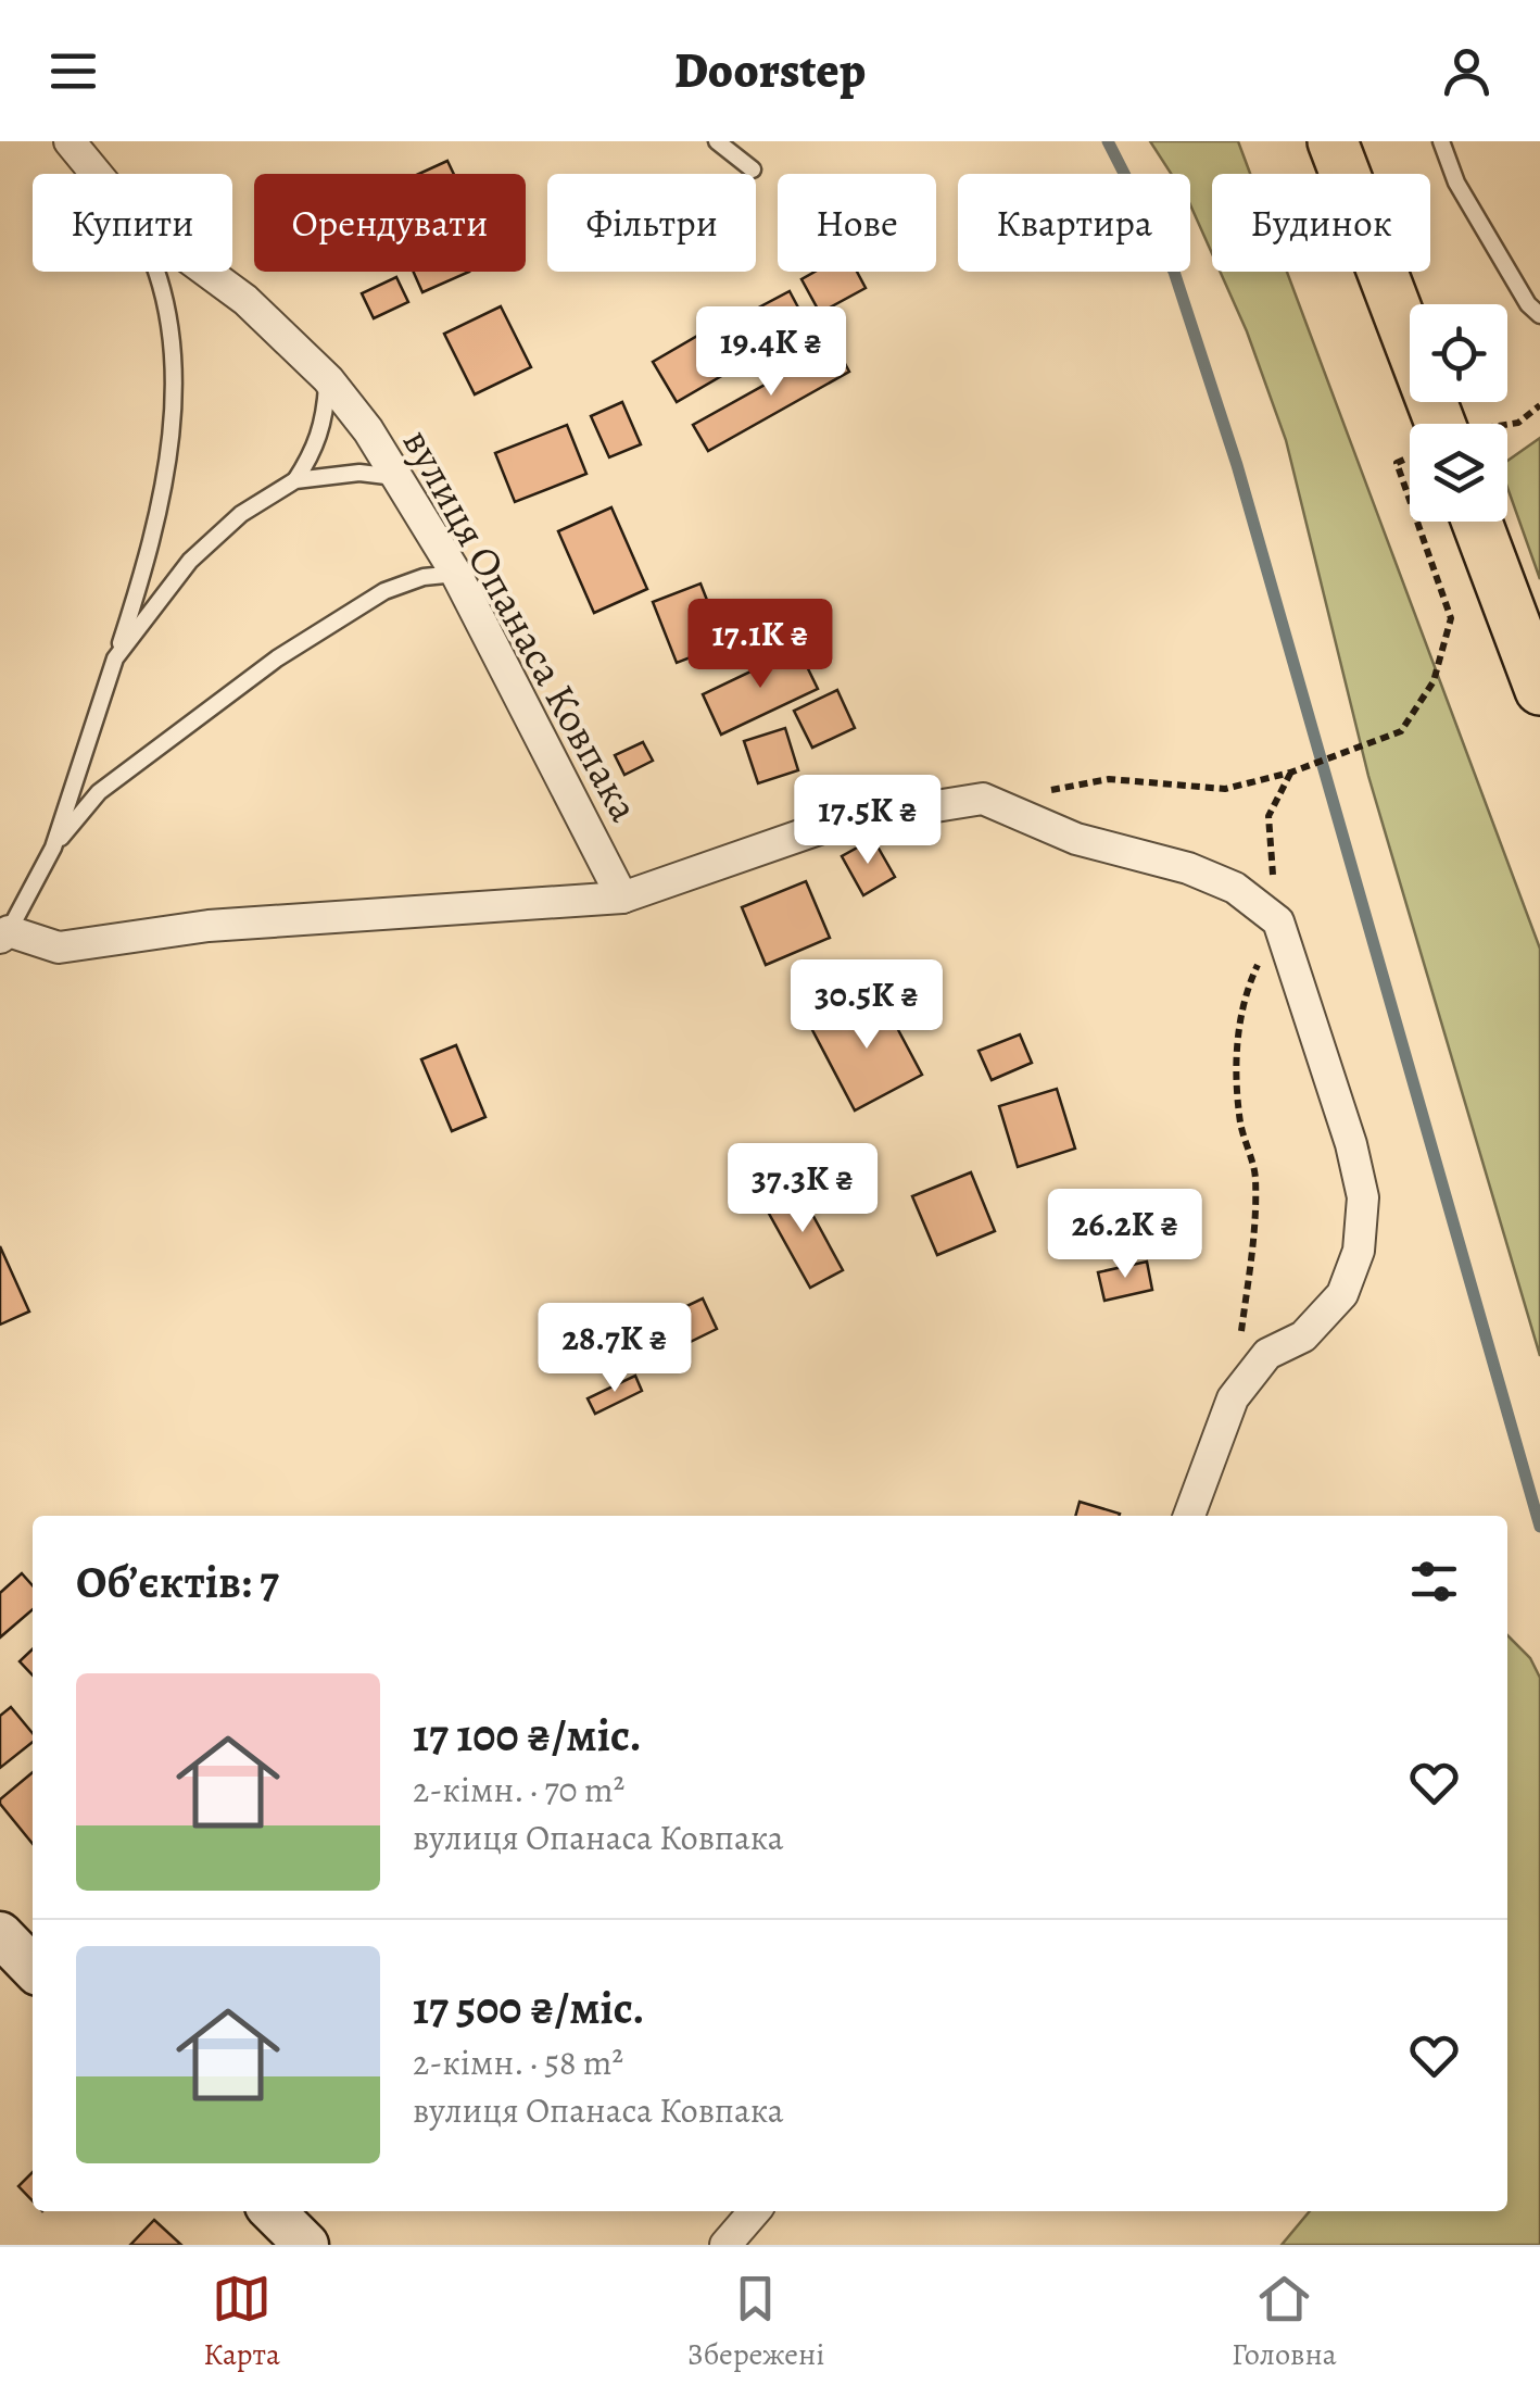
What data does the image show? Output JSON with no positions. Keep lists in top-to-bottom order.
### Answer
{
  "streets": {
    "street": ["вулиця Опанаса Ковпака"]
  },
  "page": {
    "header": "Doorstep",
    "chip": [
      "Купити",
      "Орендувати",
      "Фільтри",
      "Нове",
      "Квартира",
      "Будинок"
    ],
    "price": [
      "19.4K ₴",
      "17.1K ₴",
      "17.5K ₴",
      "30.5K ₴",
      "37.3K ₴",
      "26.2K ₴",
      "28.7K ₴"
    ],
    "heading": "Об’єктів: 7",
    "list": [
      {
        "name": "17 100 ₴/міс.",
        "note": "2-кімн. · 70 m² · вулиця Опанаса Ковпака"
      },
      {
        "name": "17 500 ₴/міс.",
        "note": "2-кімн. · 58 m² · вулиця Опанаса Ковпака"
      }
    ],
    "tabs": ["Карта", "Збережені", "Головна"]
  }
}
